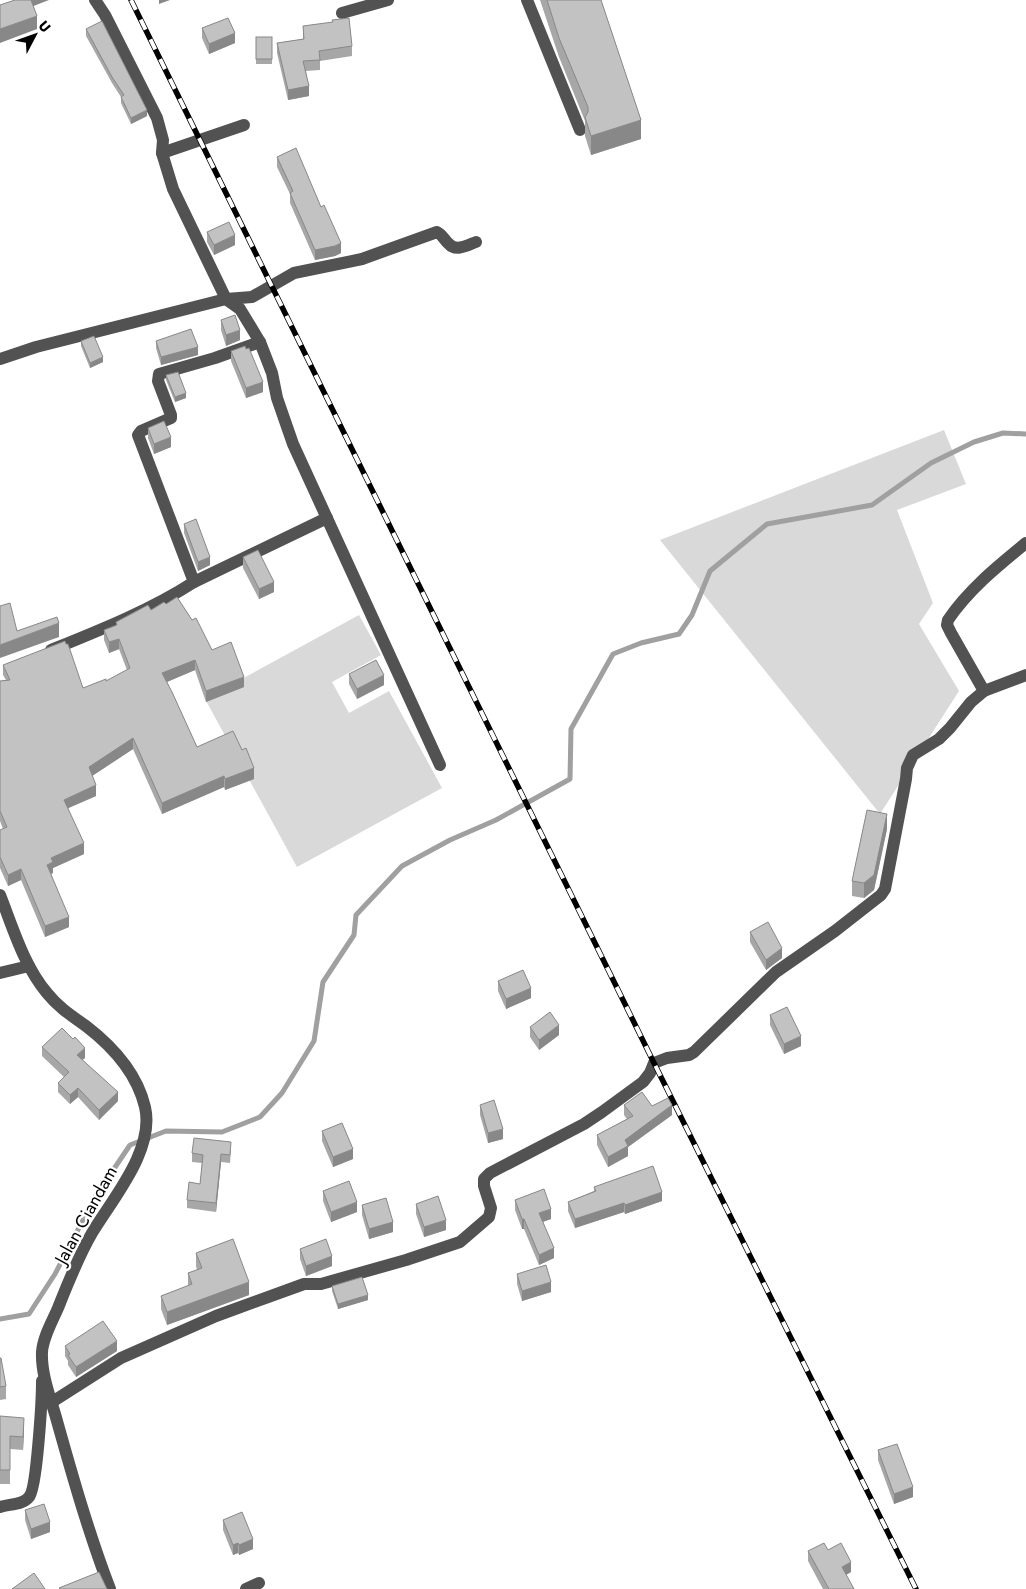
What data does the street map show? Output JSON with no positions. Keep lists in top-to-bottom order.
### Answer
{
  "streets": {
    "street": ["Jalan Ciandam"]
  },
  "north": "top right"
}
